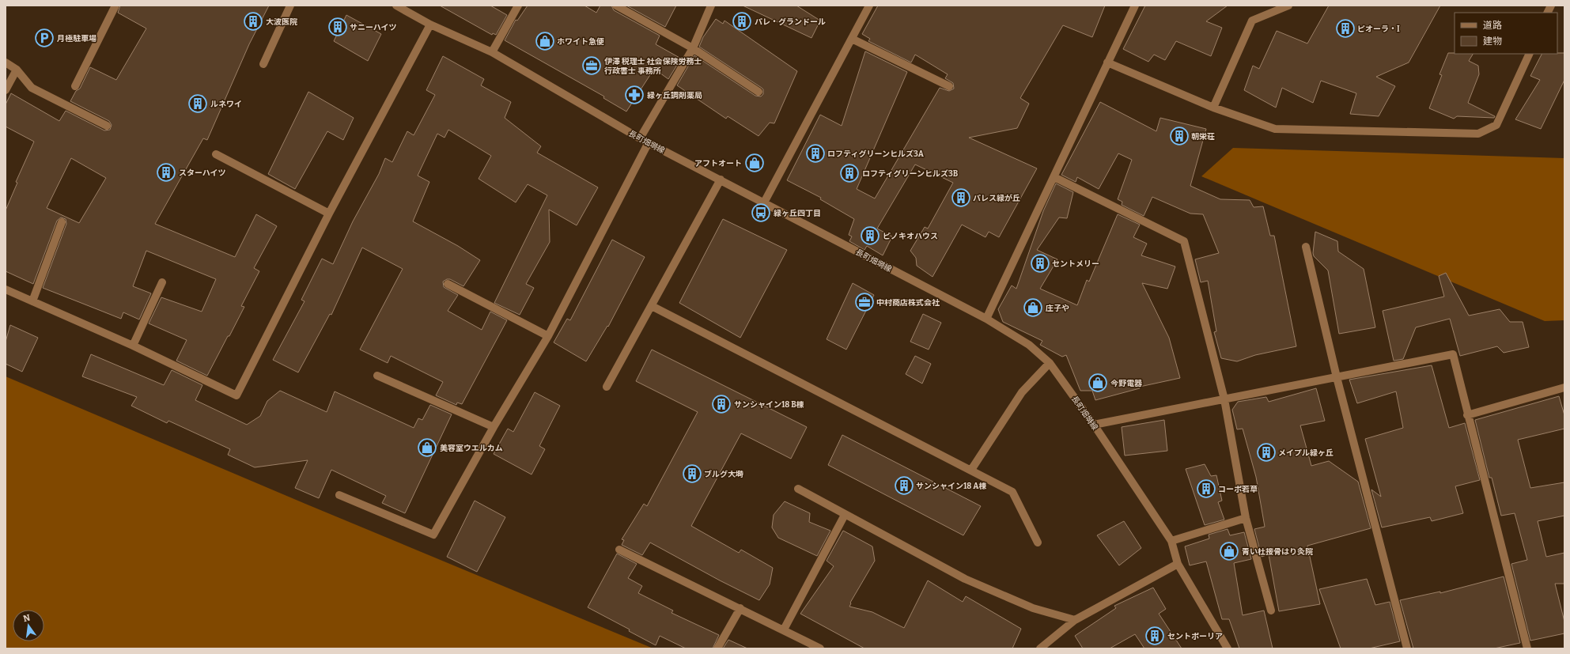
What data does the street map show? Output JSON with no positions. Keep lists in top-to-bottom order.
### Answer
{
  "streets": {
    "street": ["長町畑塒線"]
  },
  "places": {
    "building": [
      "大波医院",
      "パレ・グランドール",
      "サニーハイツ",
      "ピオーラ・I",
      "ルネワイ",
      "朝栄荘",
      "ロフティグリーンヒルズ3A",
      "スターハイツ",
      "ロフティグリーンヒルズ3B",
      "パレス緑が丘",
      "ピノキオハウス",
      "セントメリー",
      "サンシャイン18 B棟",
      "メイプル緑ヶ丘",
      "ブルグ大塒",
      "サンシャイン18 A棟",
      "コーポ若草",
      "セントポーリア"
    ],
    "parking": ["月極駐車場"],
    "shop": [
      "ホワイト急便",
      "アフトオート",
      "庄子や",
      "今野電器",
      "美容室ウエルカム",
      "青い杜接骨はり灸院"
    ],
    "office": ["伊澤 税理士 社会保険労務士 行政書士 事務所", "中村商店株式会社"],
    "pharmacy": ["緑ヶ丘調剤薬局"],
    "bus stop": ["緑ヶ丘四丁目"]
  },
  "legend": ["道路", "建物"],
  "north": "top"
}
